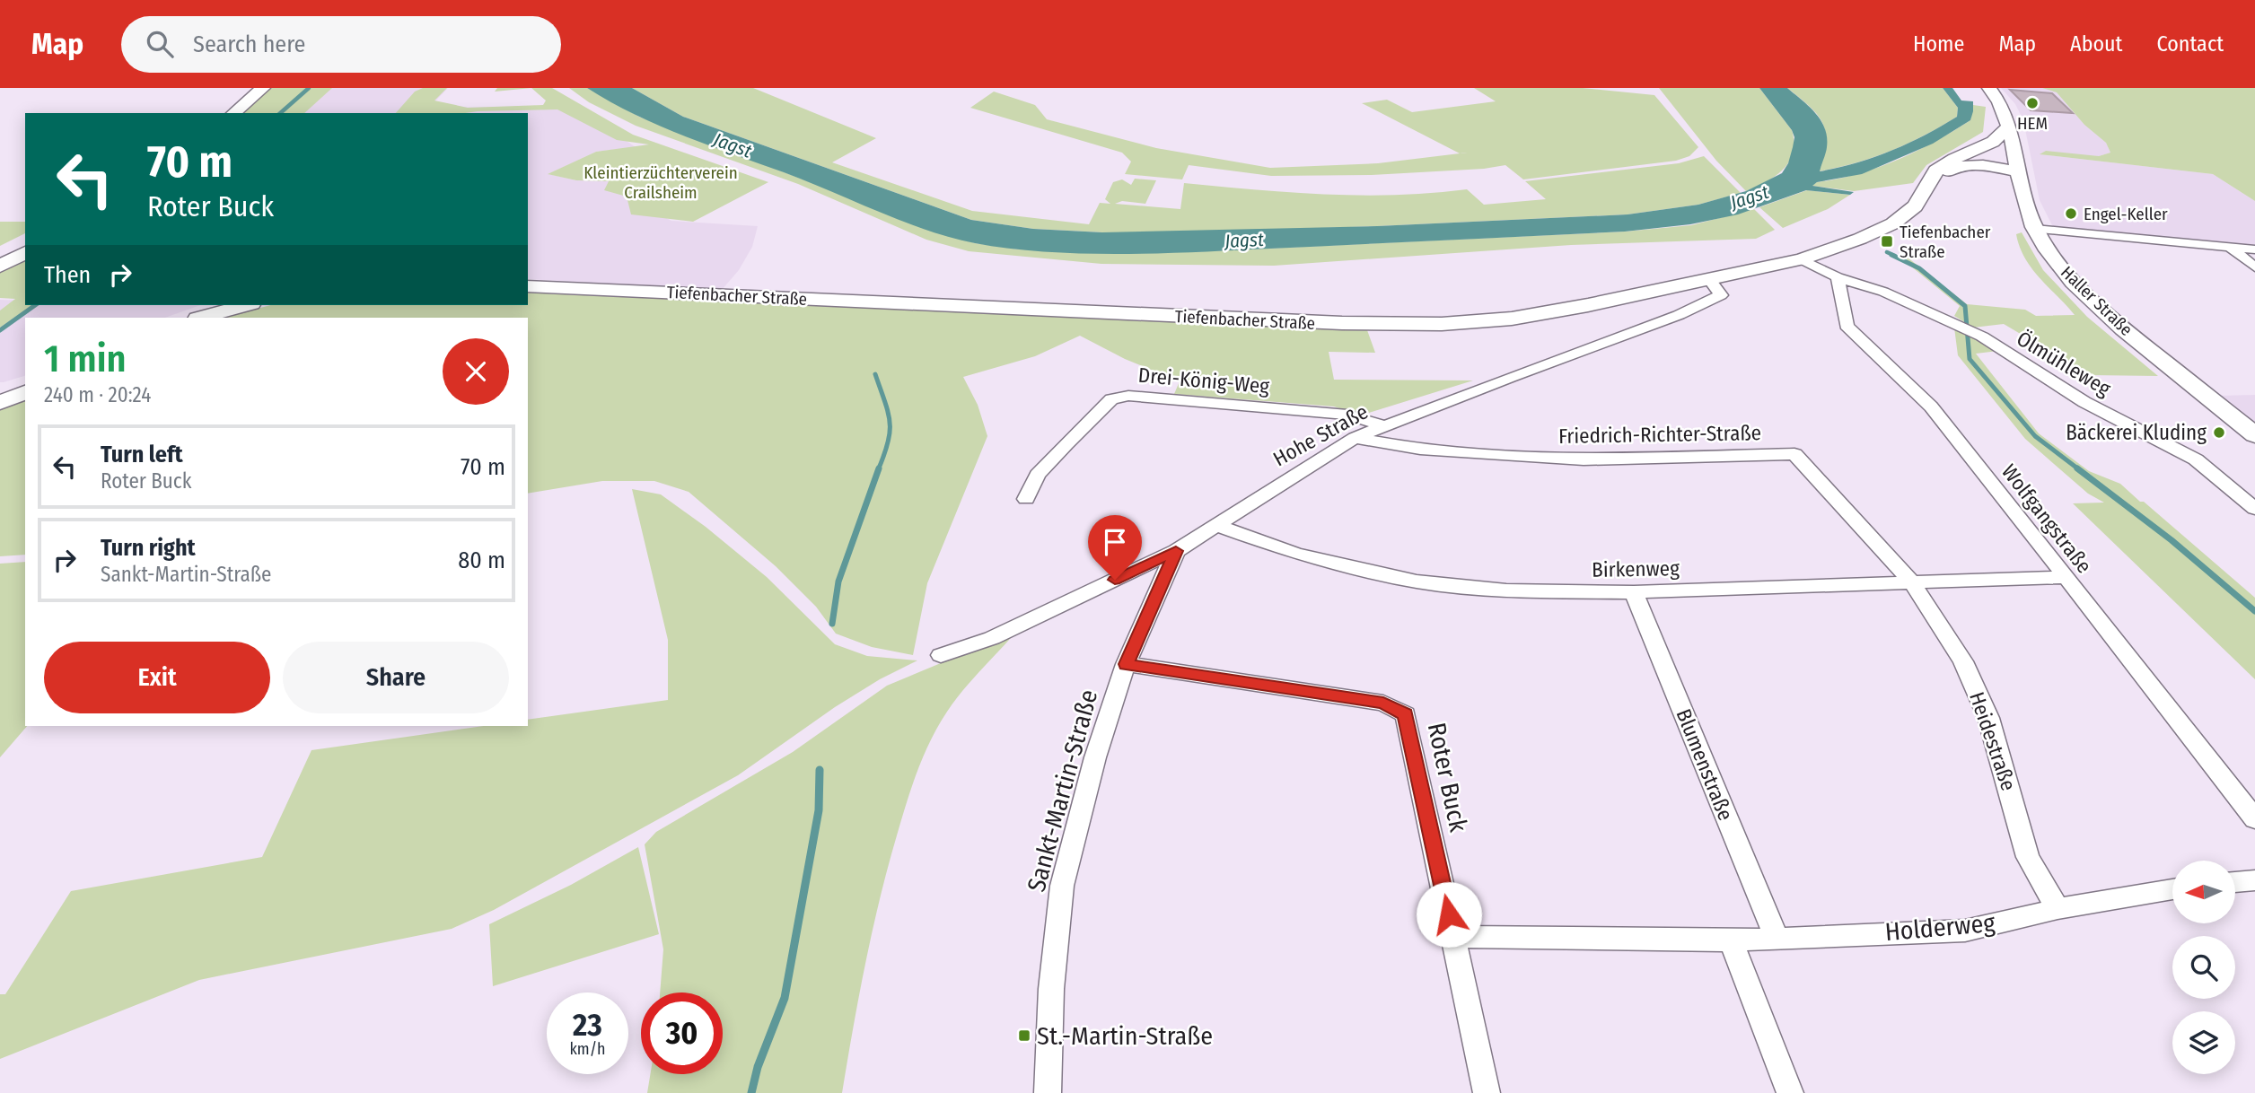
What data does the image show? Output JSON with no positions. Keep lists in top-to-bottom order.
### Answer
{
  "streets": {
    "main road": ["Tiefenbacher Straße", "Haller Straße"],
    "street": [
      "Ölmühleweg",
      "Drei-König-Weg",
      "Friedrich-Richter-Straße",
      "Hohe Straße",
      "Wolfgangstraße",
      "Birkenweg",
      "Heidestraße",
      "Blumenstraße",
      "Roter Buck",
      "Sankt-Martin-Straße",
      "Holderweg"
    ]
  },
  "crossings": [
    ["Tiefenbacher Straße", "Haller Straße"],
    ["Tiefenbacher Straße", "Hohe Straße"],
    ["Ölmühleweg", "Wolfgangstraße"],
    ["Drei-König-Weg", "Hohe Straße"],
    ["Friedrich-Richter-Straße", "Hohe Straße"],
    ["Friedrich-Richter-Straße", "Birkenweg"],
    ["Friedrich-Richter-Straße", "Heidestraße"],
    ["Hohe Straße", "Birkenweg"],
    ["Hohe Straße", "Sankt-Martin-Straße"],
    ["Wolfgangstraße", "Birkenweg"],
    ["Birkenweg", "Heidestraße"],
    ["Birkenweg", "Blumenstraße"],
    ["Heidestraße", "Holderweg"],
    ["Blumenstraße", "Holderweg"],
    ["Roter Buck", "Sankt-Martin-Straße"],
    ["Roter Buck", "Holderweg"]
  ],
  "water": ["Jagst"],
  "parks": ["Kleintierzüchterverein Crailsheim"],
  "places": {
    "other": ["HEM", "Engel-Keller", "Bäckerei Kluding"],
    "transit": ["Tiefenbacher Straße", "St.-Martin-Straße"]
  },
  "north": "left",
  "page": {
    "header": "Map",
    "search": "Search here",
    "nav": [
      "Home",
      "Map",
      "About",
      "Contact"
    ],
    "turn": ["70 m", "Roter Buck"],
    "then": "Then",
    "heading": ["1 min", "240 m · 20:24"],
    "list": [
      {
        "name": "Turn left",
        "note": "Roter Buck",
        "value": "70 m"
      },
      {
        "name": "Turn right",
        "note": "Sankt-Martin-Straße",
        "value": "80 m"
      }
    ],
    "buttons": ["Exit", "Share"],
    "speed": "23 km/h",
    "limit": "30"
  }
}
